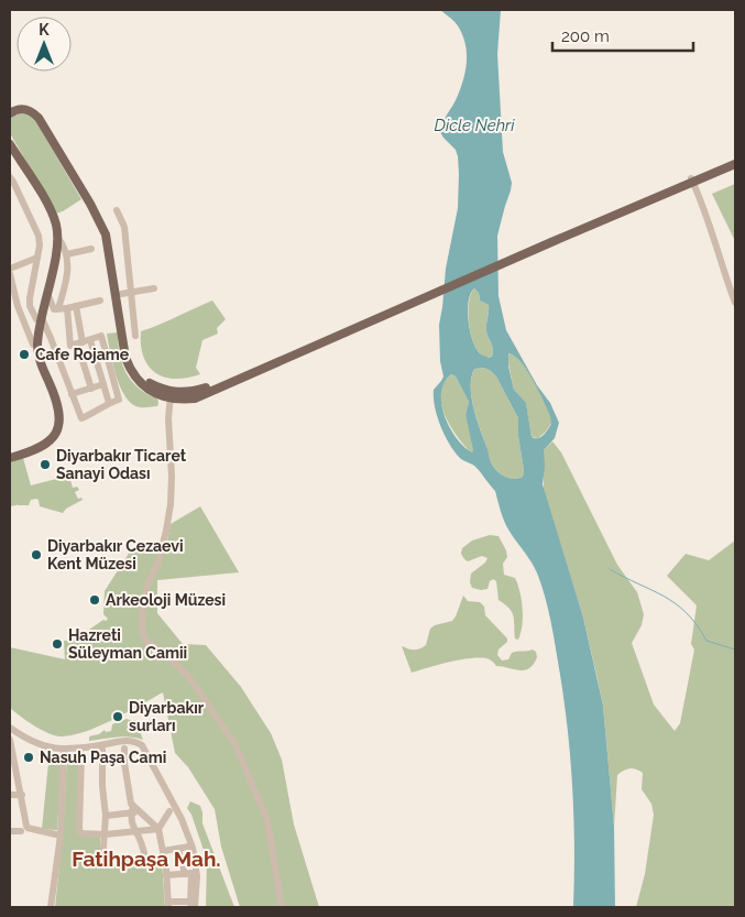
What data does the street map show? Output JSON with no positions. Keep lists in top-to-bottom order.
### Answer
{
  "districts": ["Fatihpaşa Mah."],
  "water": ["Dicle Nehri"],
  "places": [
    "Cafe Rojame",
    "Diyarbakır Ticaret Sanayi Odası",
    "Diyarbakır Cezaevi Kent Müzesi",
    "Arkeoloji Müzesi",
    "Hazreti Süleyman Camii",
    "Diyarbakır surları",
    "Nasuh Paşa Cami"
  ],
  "scale_bar": "200 m",
  "north": "top"
}
